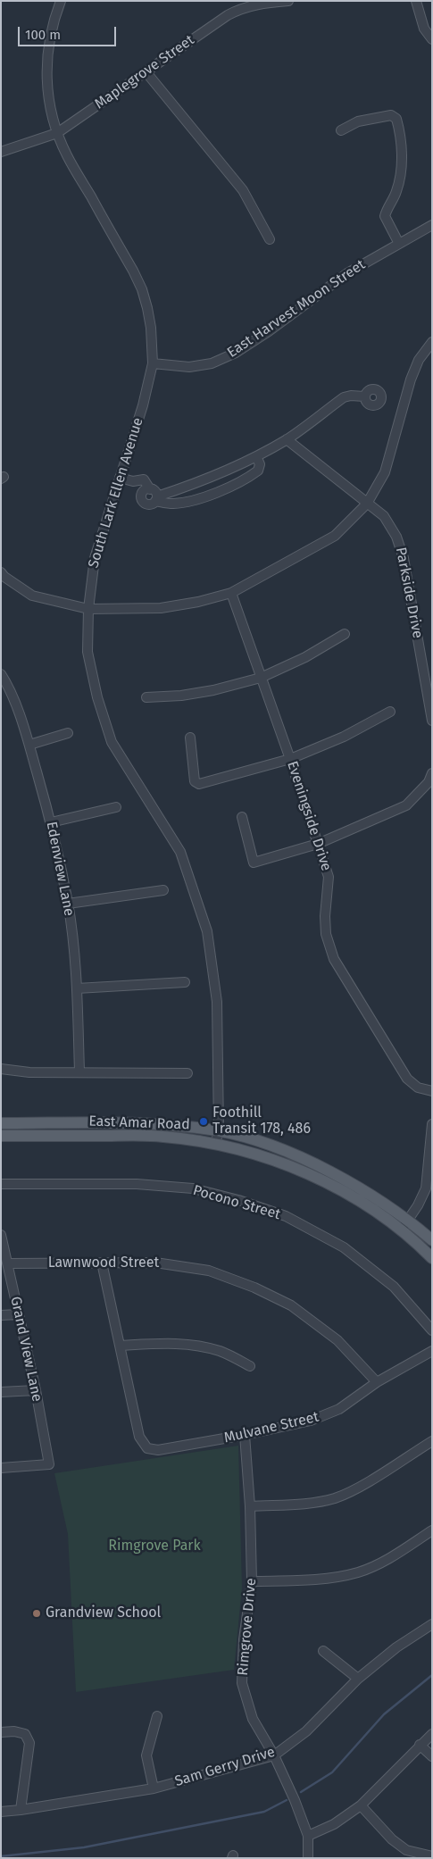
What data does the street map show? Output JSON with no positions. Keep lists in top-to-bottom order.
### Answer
{
  "streets": {
    "main road": ["East Amar Road"],
    "street": [
      "Maplegrove Street",
      "East Harvest Moon Street",
      "South Lark Ellen Avenue",
      "Parkside Drive",
      "Eveningside Drive",
      "Edenview Lane",
      "Pocono Street",
      "Lawnwood Street",
      "Grand View Lane",
      "Mulvane Street",
      "Rimgrove Drive",
      "Sam Gerry Drive"
    ]
  },
  "crossings": [
    ["Maplegrove Street", "South Lark Ellen Avenue"],
    ["East Harvest Moon Street", "South Lark Ellen Avenue"],
    ["South Lark Ellen Avenue", "East Amar Road"],
    ["Lawnwood Street", "Grand View Lane"],
    ["Lawnwood Street", "Mulvane Street"],
    ["Mulvane Street", "Rimgrove Drive"],
    ["Rimgrove Drive", "Sam Gerry Drive"]
  ],
  "parks": ["Rimgrove Park"],
  "places": ["Foothill Transit 178, 486", "Grandview School"],
  "scale_bar": "100 m"
}
